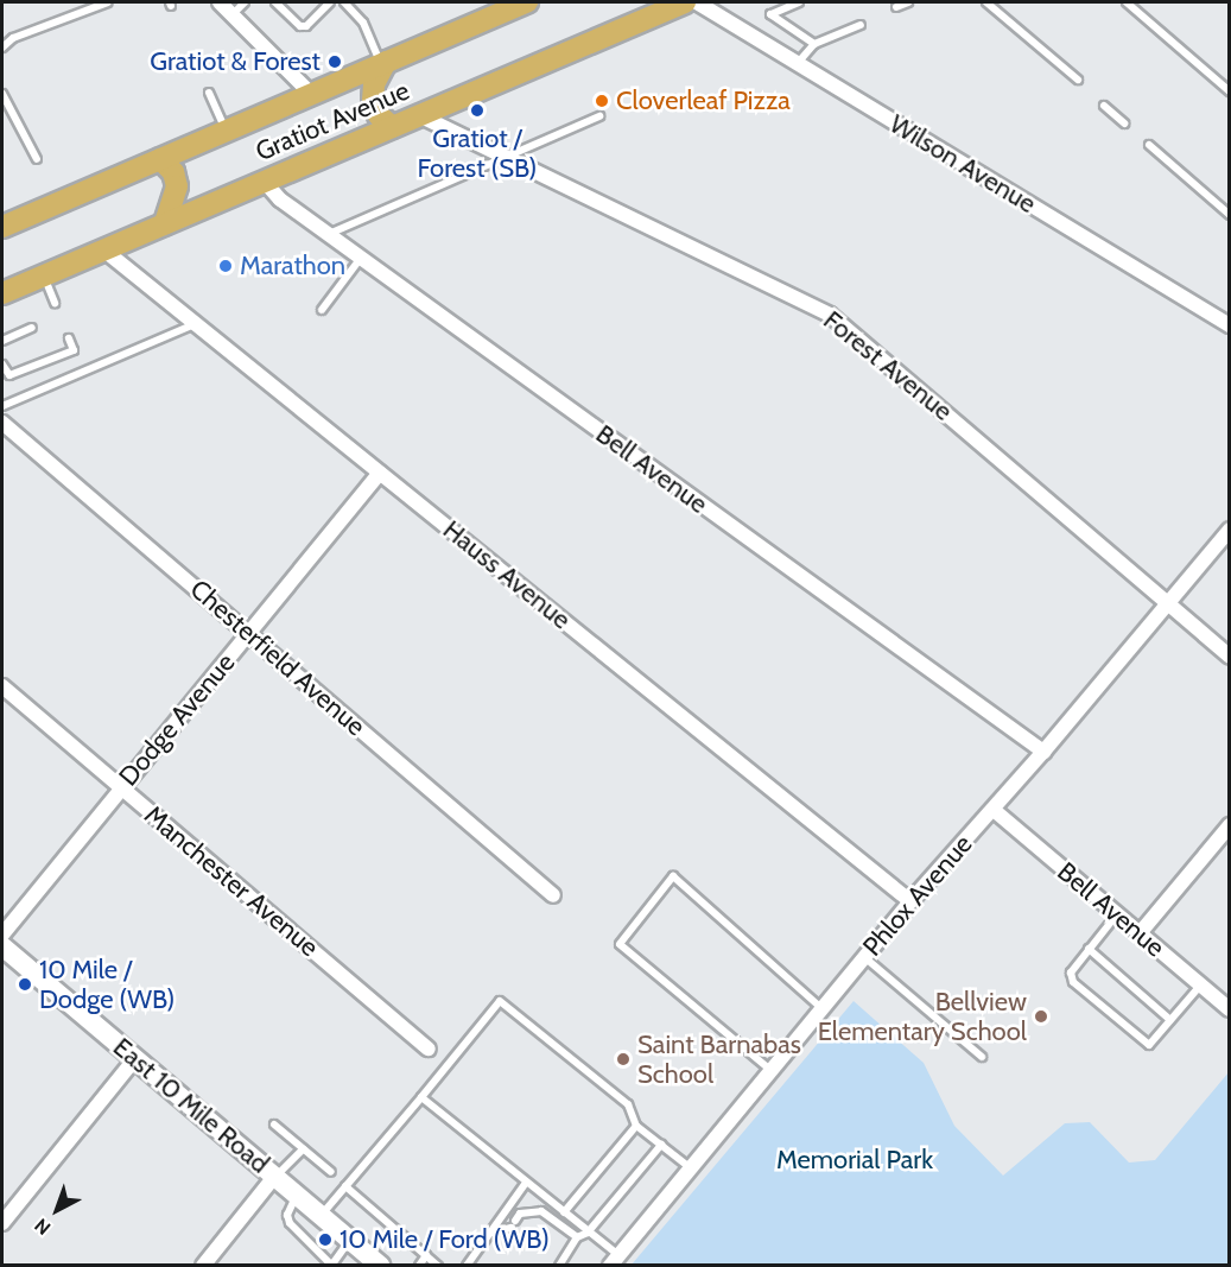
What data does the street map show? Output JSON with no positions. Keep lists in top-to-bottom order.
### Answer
{
  "streets": {
    "main road": ["Gratiot Avenue", "East 10 Mile Road"],
    "street": [
      "Wilson Avenue",
      "Forest Avenue",
      "Bell Avenue",
      "Hauss Avenue",
      "Chesterfield Avenue",
      "Dodge Avenue",
      "Manchester Avenue",
      "Phlox Avenue"
    ]
  },
  "crossings": [
    ["Gratiot Avenue", "Forest Avenue"],
    ["Gratiot Avenue", "Bell Avenue"],
    ["Gratiot Avenue", "Hauss Avenue"],
    ["Forest Avenue", "Phlox Avenue"],
    ["Bell Avenue", "Phlox Avenue"],
    ["Hauss Avenue", "Dodge Avenue"],
    ["Hauss Avenue", "Phlox Avenue"],
    ["Chesterfield Avenue", "Dodge Avenue"],
    ["Dodge Avenue", "Manchester Avenue"]
  ],
  "parks": ["Memorial Park"],
  "places": [
    "Gratiot & Forest",
    "Cloverleaf Pizza",
    "Gratiot / Forest (SB)",
    "Marathon",
    "10 Mile / Dodge (WB)",
    "Bellview Elementary School",
    "Saint Barnabas School",
    "10 Mile / Ford (WB)"
  ],
  "north": "bottom left"
}
